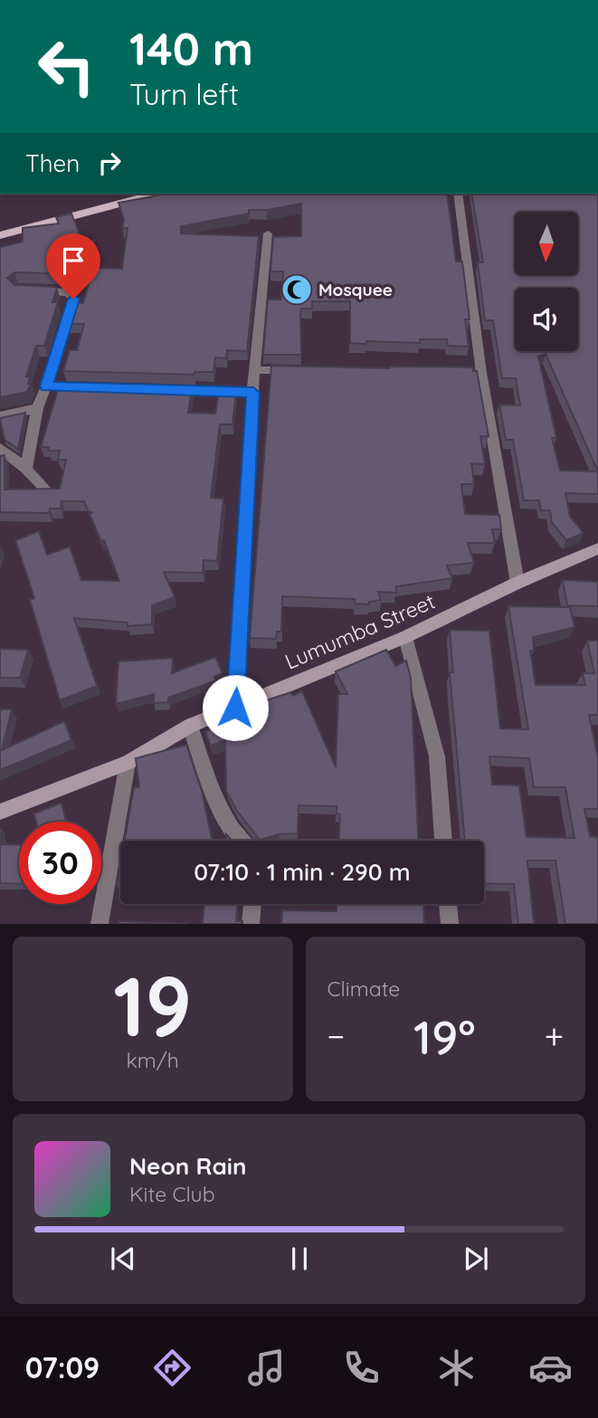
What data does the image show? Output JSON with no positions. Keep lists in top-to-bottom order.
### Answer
{
  "streets": {
    "main road": ["Lumumba Street"]
  },
  "places": {
    "mosque": ["Mosquee"]
  },
  "north": "bottom",
  "page": {
    "turn": ["140 m", "Turn left"],
    "then": "Then",
    "limit": "30",
    "trip": "07:10 · 1 min · 290 m",
    "tile": [
      ["19", "km/h"],
      "Climate"
    ],
    "heat": ["−", "19°", "+"],
    "song": ["Neon Rain", "Kite Club"],
    "tabs": "07:09"
  }
}
